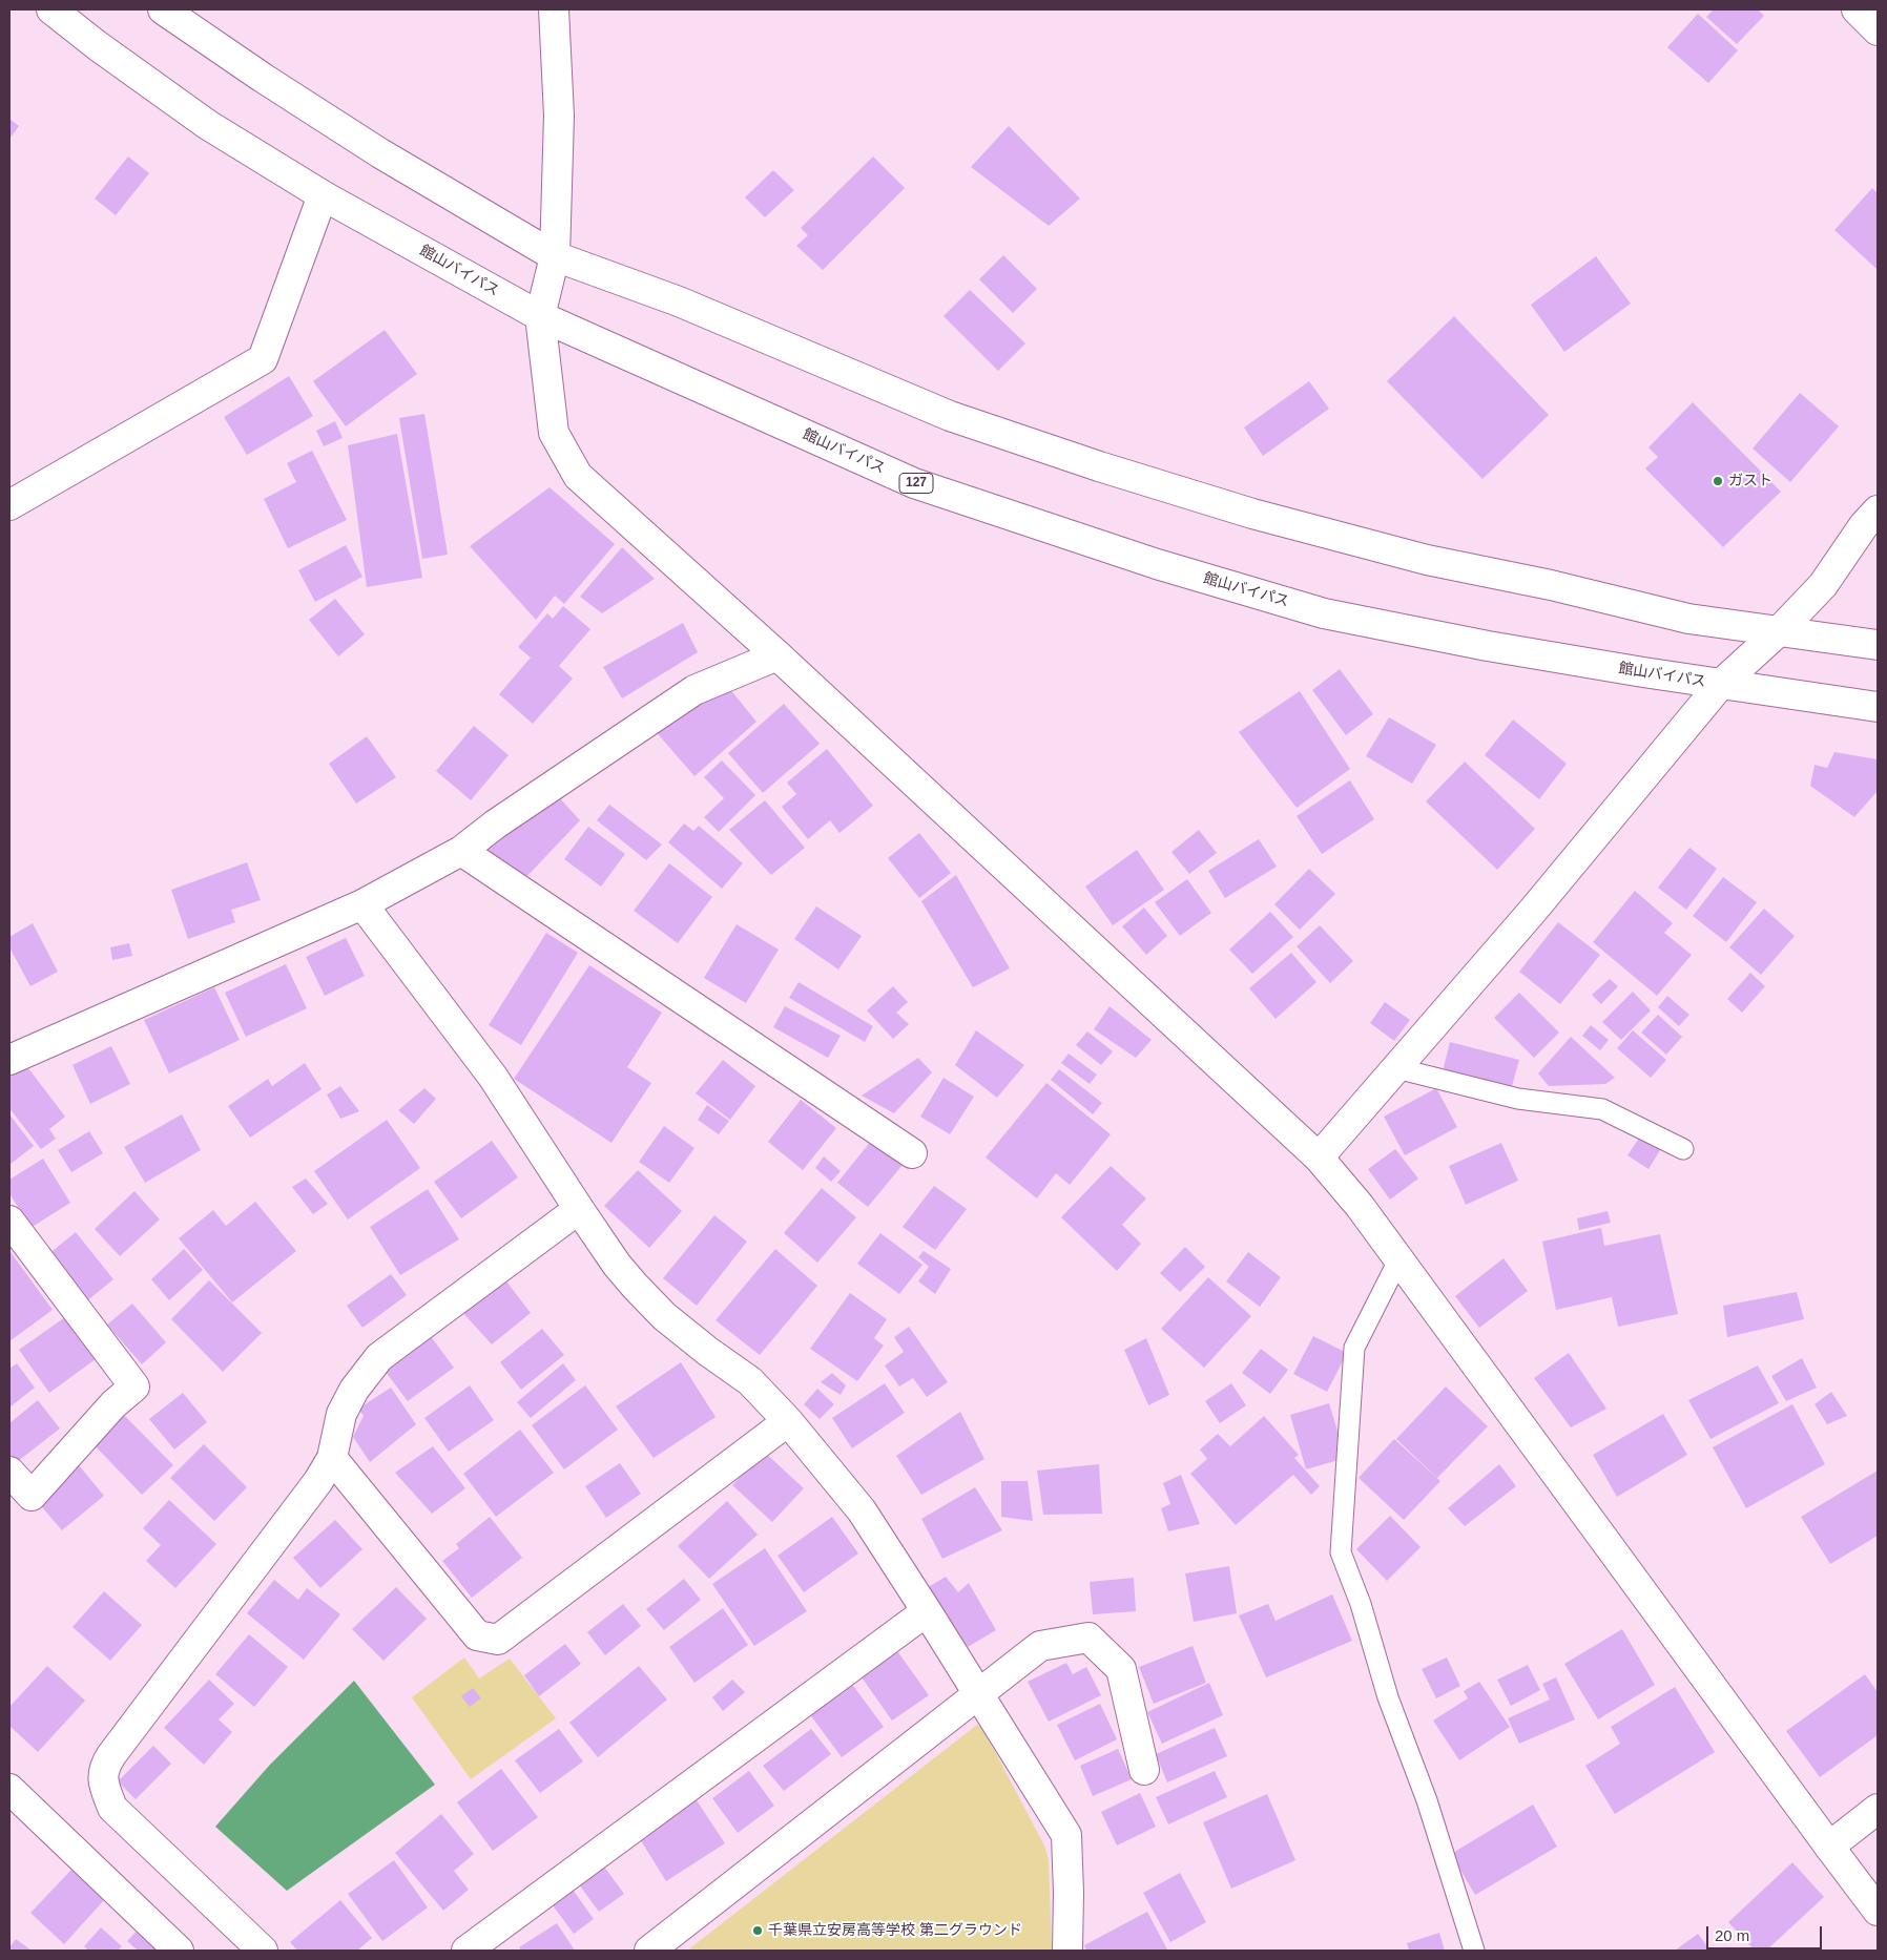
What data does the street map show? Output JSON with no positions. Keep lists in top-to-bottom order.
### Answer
{
  "streets": {
    "main road": ["館山バイパス", "127"]
  },
  "places": ["ガスト", "千葉県立安房高等学校 第二グラウンド"],
  "scale_bar": "20 m"
}
